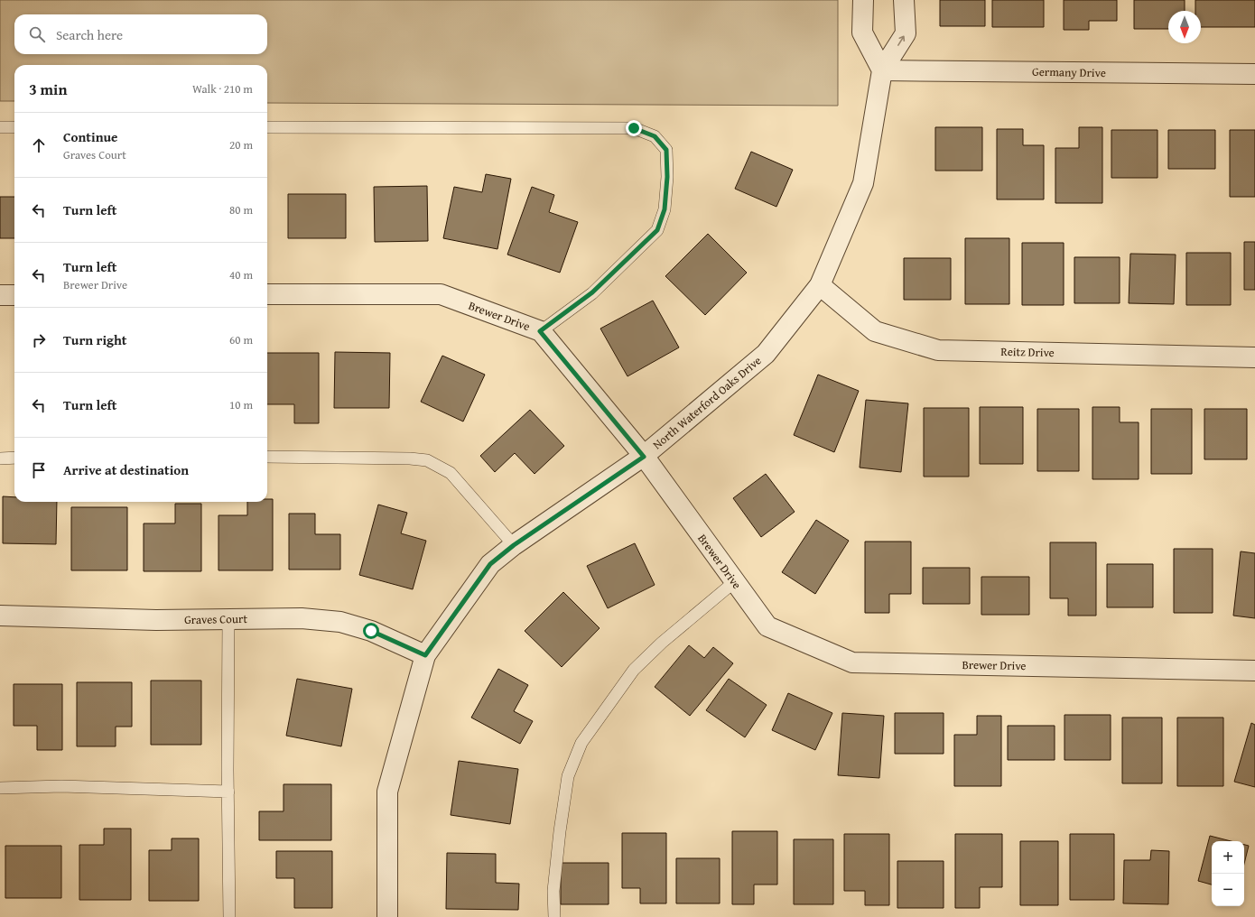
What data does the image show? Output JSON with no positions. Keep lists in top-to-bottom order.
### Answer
{
  "streets": {
    "street": [
      "Germany Drive",
      "Brewer Drive",
      "Reitz Drive",
      "North Waterford Oaks Drive",
      "Graves Court"
    ]
  },
  "crossings": [
    ["Germany Drive", "North Waterford Oaks Drive"],
    ["Brewer Drive", "North Waterford Oaks Drive"],
    ["Reitz Drive", "North Waterford Oaks Drive"],
    ["North Waterford Oaks Drive", "Graves Court"]
  ],
  "north": "bottom",
  "page": {
    "search": "Search here",
    "heading": ["3 min", "Walk · 210 m"],
    "list": [
      ["Continue", "Graves Court", "20 m"],
      ["Turn left", "80 m"],
      ["Turn left", "Brewer Drive", "40 m"],
      ["Turn right", "60 m"],
      ["Turn left", "10 m"],
      "Arrive at destination"
    ],
    "map_buttons": ["+", "−"]
  }
}
